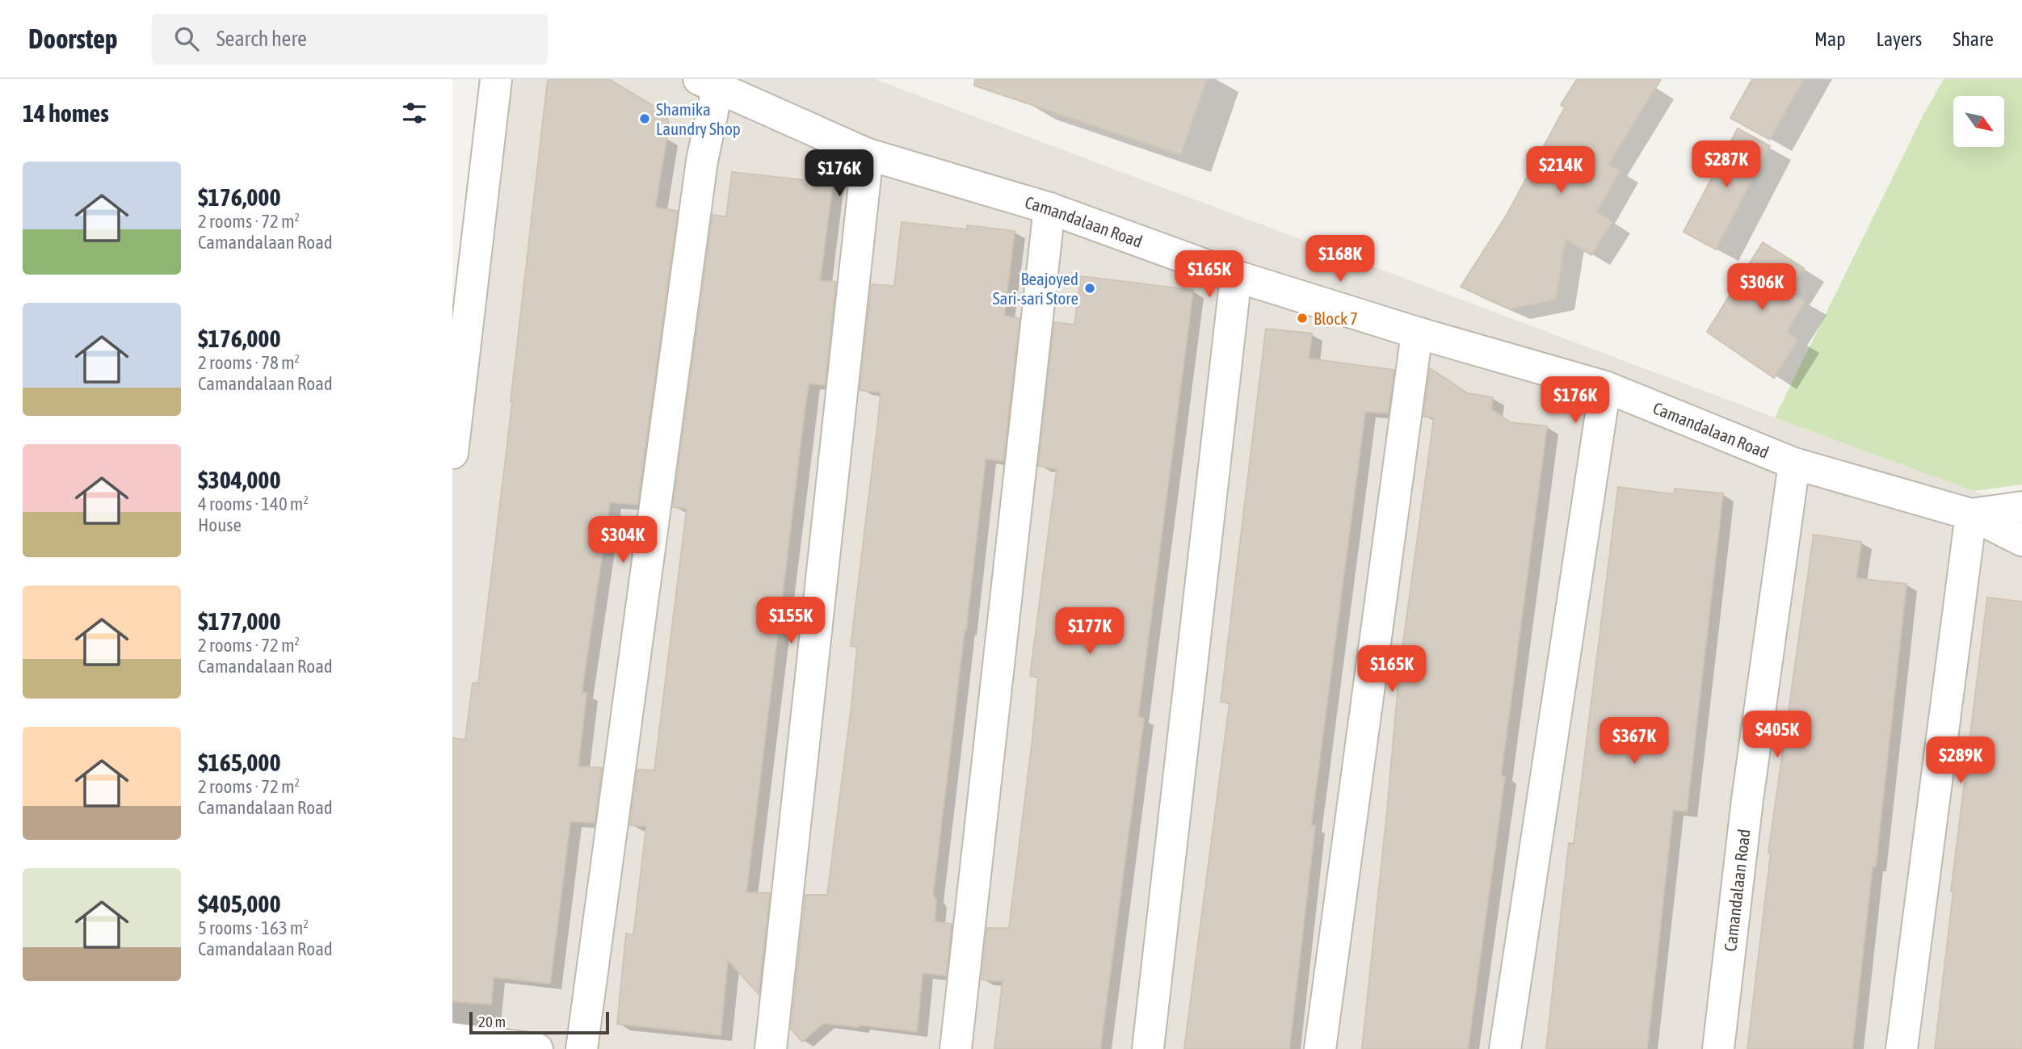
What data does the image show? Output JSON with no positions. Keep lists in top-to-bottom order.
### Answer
{
  "streets": {
    "street": ["Camandalaan Road"]
  },
  "places": ["Shamika Laundry Shop", "Beajoyed Sari-sari Store", "Block 7"],
  "scale_bar": "20 m",
  "north": "bottom right",
  "page": {
    "header": "Doorstep",
    "search": "Search here",
    "nav": ["Map", "Layers", "Share"],
    "heading": "14 homes",
    "price": [
      "$287K",
      "$214K",
      "$176K",
      "$168K",
      "$165K",
      "$306K",
      "$176K",
      "$304K",
      "$155K",
      "$177K",
      "$165K",
      "$405K",
      "$367K",
      "$289K"
    ],
    "list": [
      {
        "name": "$176,000",
        "note": "2 rooms · 72 m² · Camandalaan Road"
      },
      {
        "name": "$176,000",
        "note": "2 rooms · 78 m² · Camandalaan Road"
      },
      {
        "name": "$304,000",
        "note": "4 rooms · 140 m² · House"
      },
      {
        "name": "$177,000",
        "note": "2 rooms · 72 m² · Camandalaan Road"
      },
      {
        "name": "$165,000",
        "note": "2 rooms · 72 m² · Camandalaan Road"
      },
      {
        "name": "$405,000",
        "note": "5 rooms · 163 m² · Camandalaan Road"
      }
    ],
    "scale": "20 m"
  }
}
